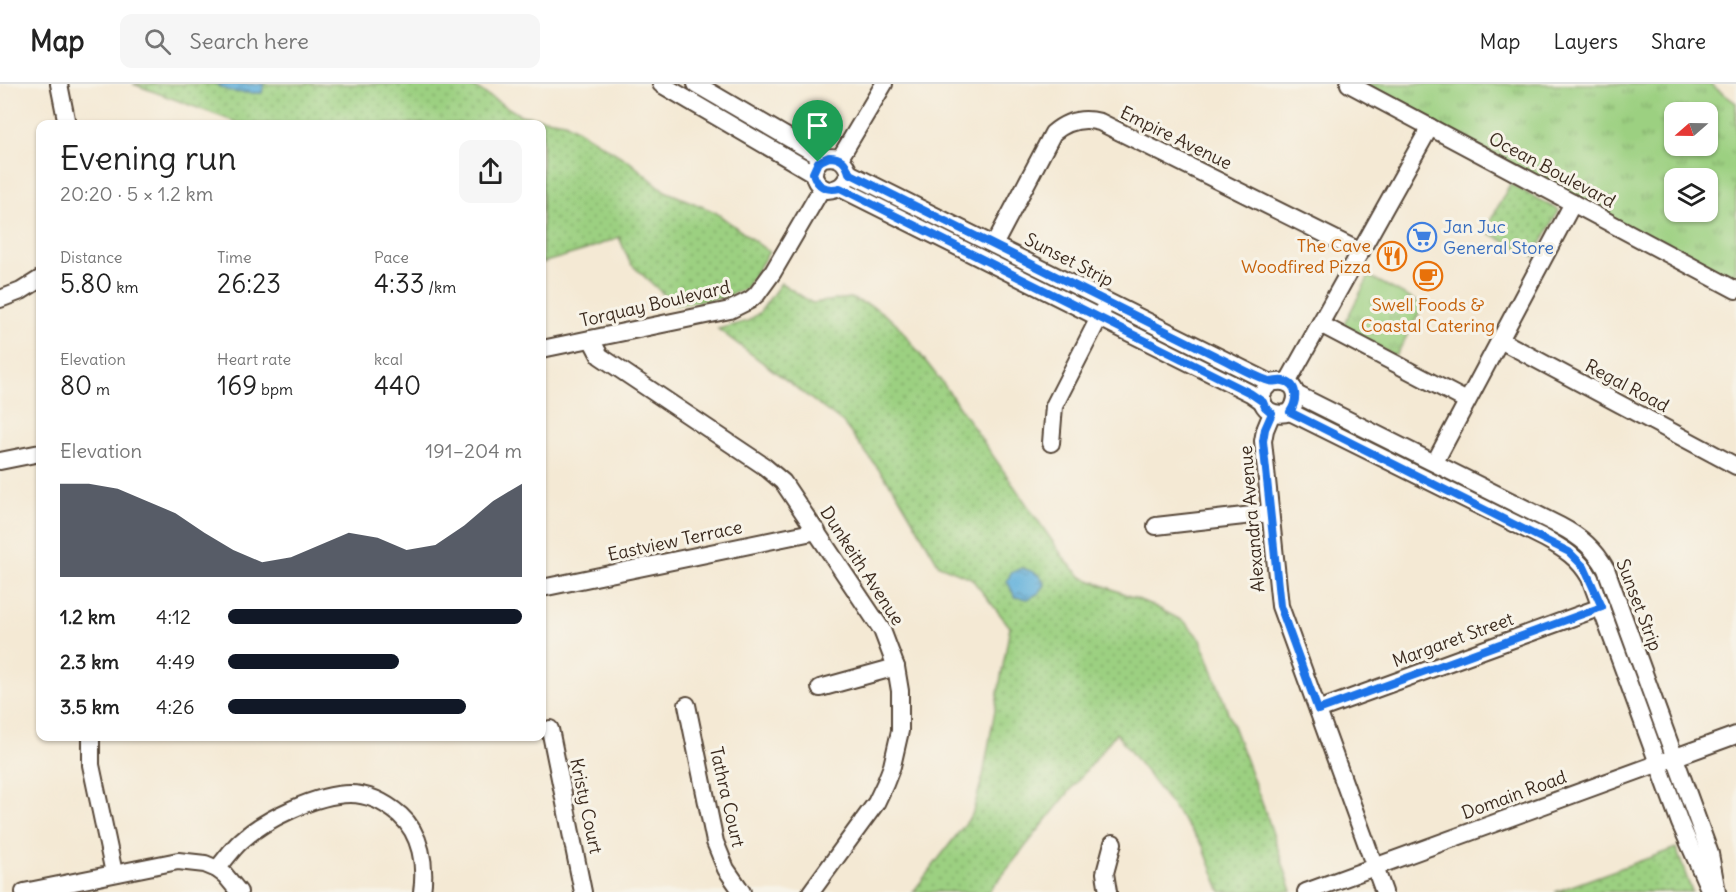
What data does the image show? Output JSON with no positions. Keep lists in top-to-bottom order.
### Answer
{
  "streets": {
    "street": [
      "Empire Avenue",
      "Ocean Boulevard",
      "Sunset Strip",
      "Torquay Boulevard",
      "Regal Road",
      "Alexandra Avenue",
      "Eastview Terrace",
      "Dunkeith Avenue",
      "Margaret Street",
      "Domain Road",
      "Tathra Court",
      "Kristy Court"
    ]
  },
  "crossings": [
    ["Empire Avenue", "Sunset Strip"],
    ["Sunset Strip", "Torquay Boulevard"],
    ["Sunset Strip", "Alexandra Avenue"],
    ["Sunset Strip", "Margaret Street"],
    ["Sunset Strip", "Domain Road"],
    ["Torquay Boulevard", "Dunkeith Avenue"],
    ["Alexandra Avenue", "Margaret Street"],
    ["Alexandra Avenue", "Domain Road"],
    ["Eastview Terrace", "Dunkeith Avenue"]
  ],
  "places": {
    "supermarket": ["Jan Juc General Store"],
    "restaurant": ["The Cave Woodfired Pizza"],
    "cafe": ["Swell Foods & Coastal Catering"]
  },
  "north": "left",
  "page": {
    "header": "Map",
    "search": "Search here",
    "nav": ["Map", "Layers", "Share"],
    "heading": ["Evening run", "20:20 · 5 × 1.2 km"],
    "stats": [
      ["Distance", "5.80 km"],
      ["Time", "26:23"],
      ["Pace", "4:33 /km"],
      ["Elevation", "80 m"],
      ["Heart rate", "169 bpm"],
      ["kcal", "440"]
    ],
    "chart": ["Elevation", "191–204 m"],
    "list": [
      {
        "name": "1.2 km",
        "note": "4:12"
      },
      {
        "name": "2.3 km",
        "note": "4:49"
      },
      {
        "name": "3.5 km",
        "note": "4:26"
      }
    ]
  }
}
